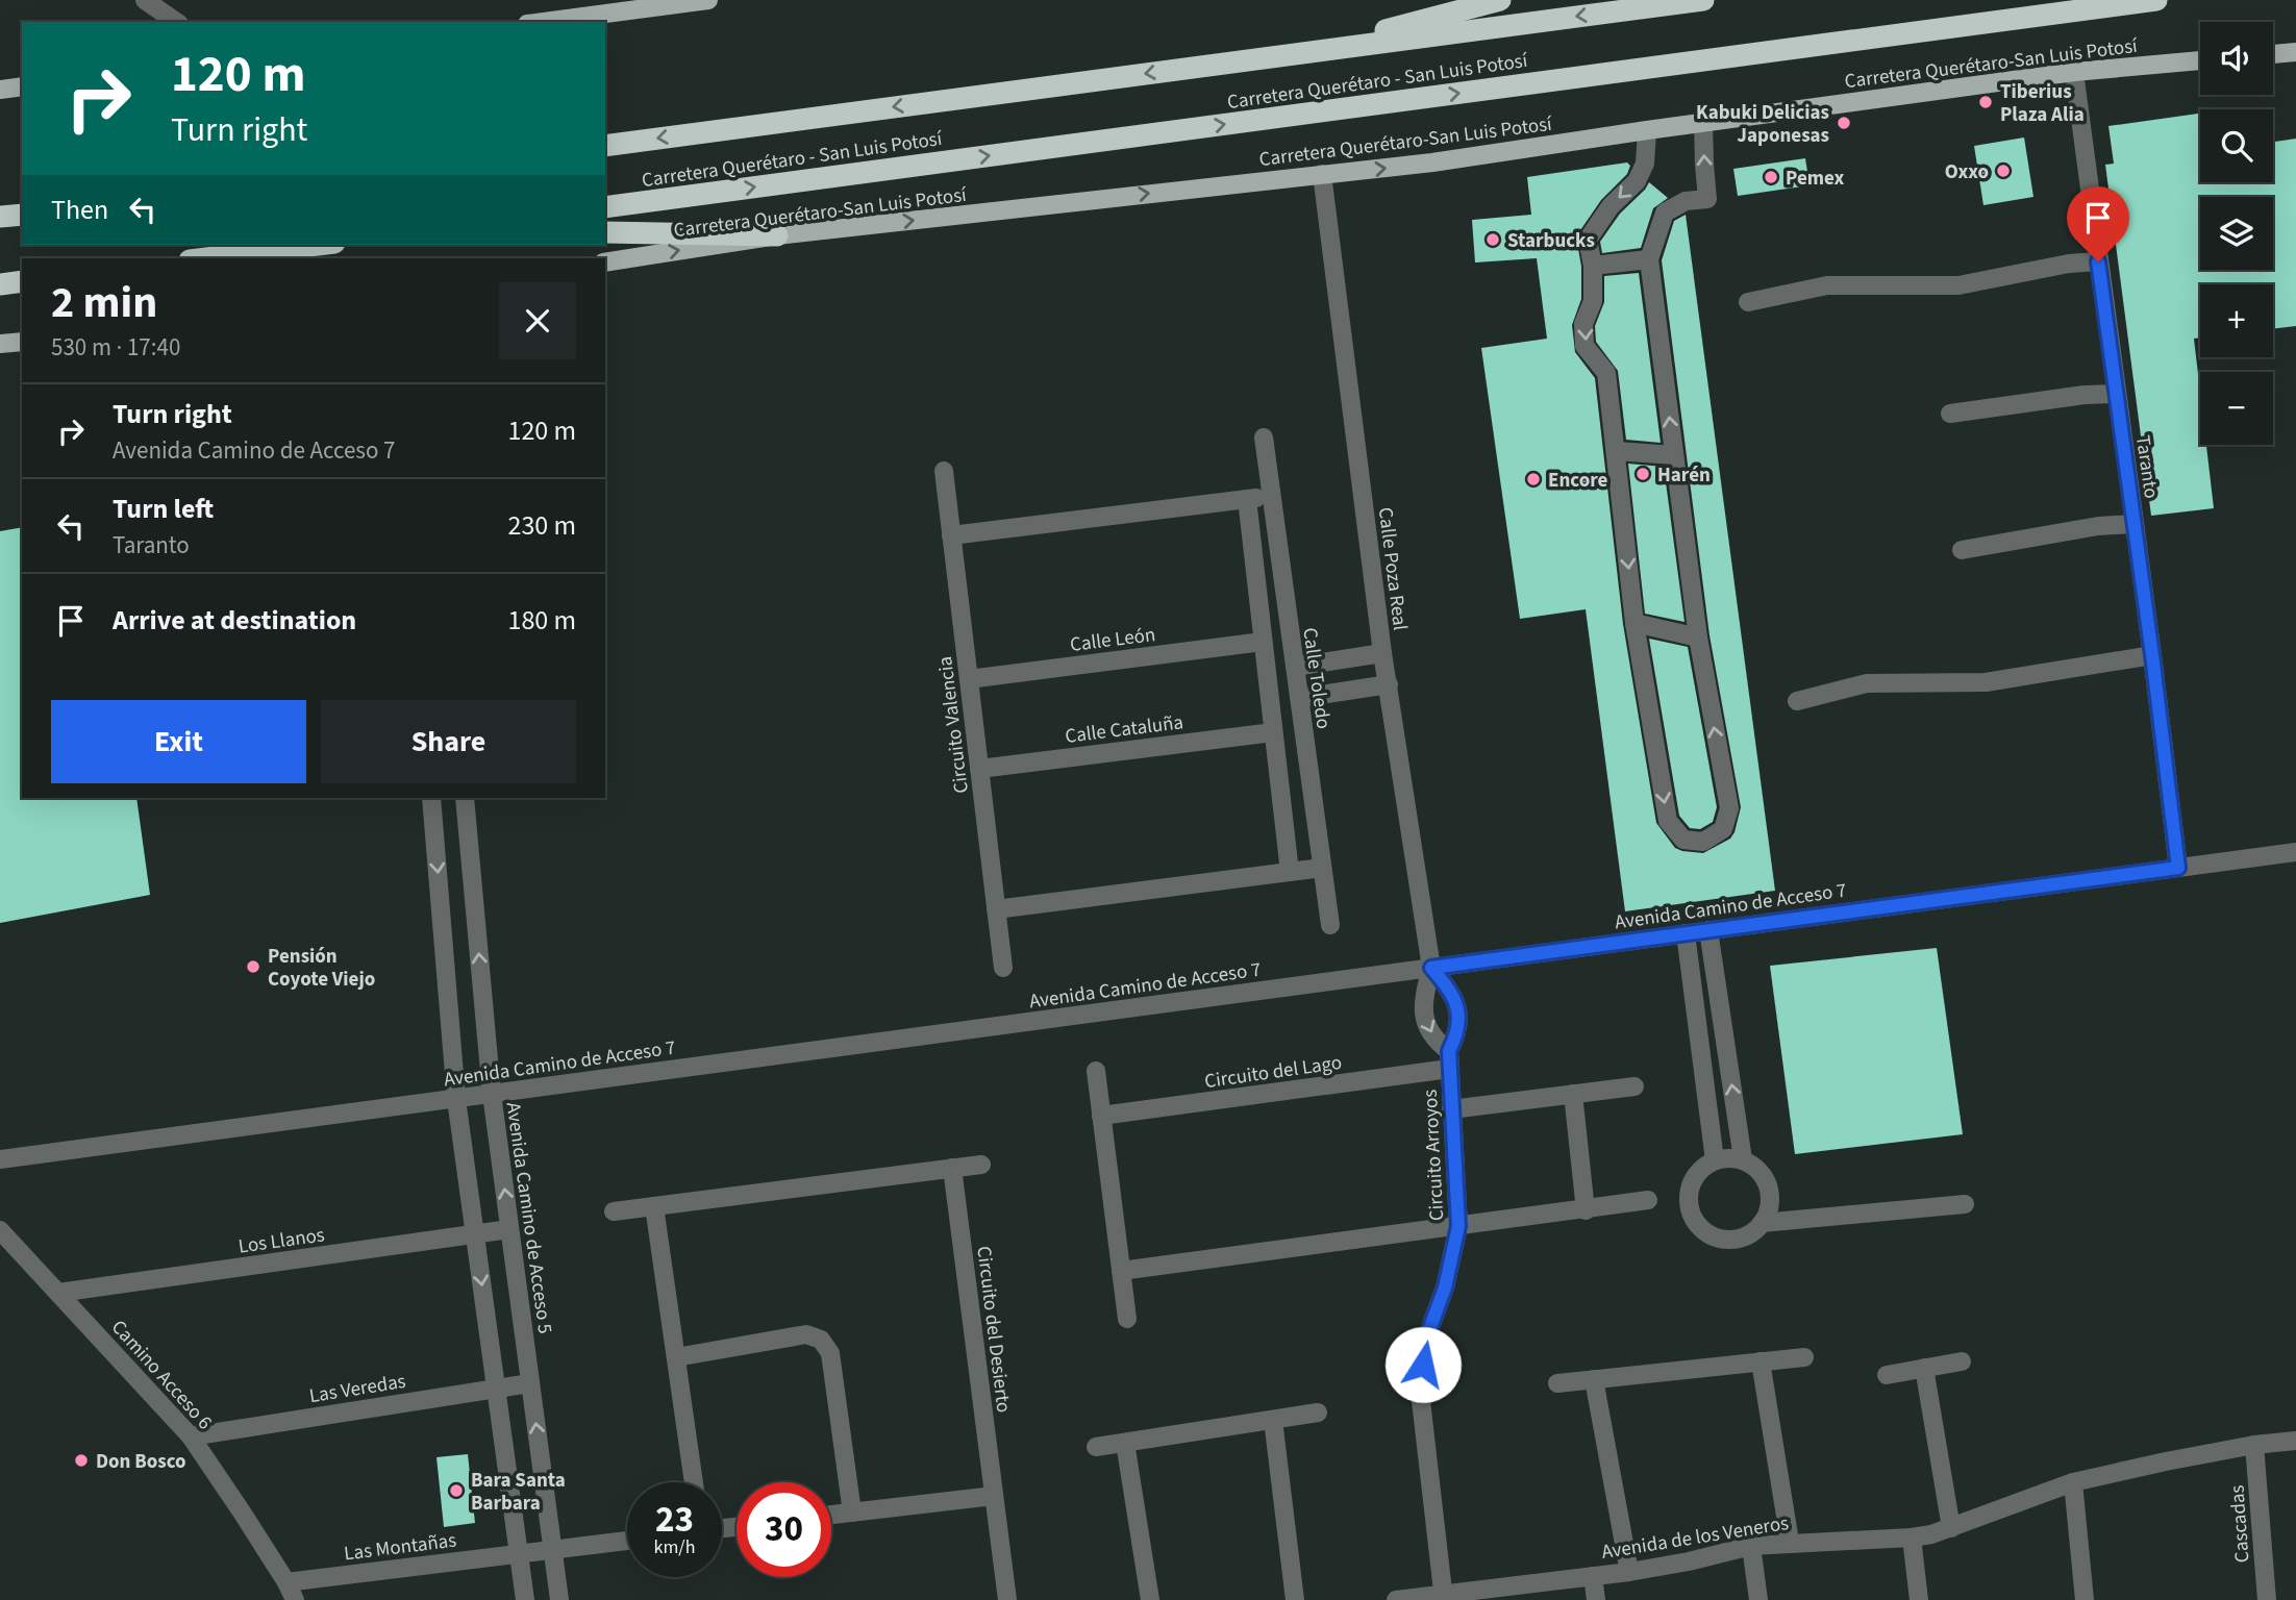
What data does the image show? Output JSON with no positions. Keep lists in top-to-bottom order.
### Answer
{
  "streets": {
    "highway": ["Carretera Querétaro - San Luis Potosí"],
    "main road": ["Carretera Querétaro-San Luis Potosí"],
    "street": [
      "Taranto",
      "Calle Poza Real",
      "Calle León",
      "Calle Toledo",
      "Circuito Valencia",
      "Calle Cataluña",
      "Avenida Camino de Acceso 7",
      "Circuito del Lago",
      "Circuito Arroyos",
      "Avenida Camino de Acceso 5",
      "Los Llanos",
      "Circuito del Desierto",
      "Camino Acceso 6",
      "Las Veredas",
      "Cascadas",
      "Avenida de los Veneros",
      "Las Montañas"
    ]
  },
  "crossings": [
    ["Carretera Querétaro-San Luis Potosí", "Taranto"],
    ["Carretera Querétaro-San Luis Potosí", "Calle Poza Real"],
    ["Taranto", "Avenida Camino de Acceso 7"],
    ["Calle Poza Real", "Avenida Camino de Acceso 7"],
    ["Calle Poza Real", "Circuito Arroyos"],
    ["Calle León", "Circuito Valencia"],
    ["Circuito Valencia", "Calle Cataluña"],
    ["Avenida Camino de Acceso 7", "Circuito Arroyos"],
    ["Avenida Camino de Acceso 7", "Avenida Camino de Acceso 5"],
    ["Circuito del Lago", "Circuito Arroyos"],
    ["Circuito Arroyos", "Avenida de los Veneros"],
    ["Avenida Camino de Acceso 5", "Los Llanos"],
    ["Avenida Camino de Acceso 5", "Las Veredas"],
    ["Avenida Camino de Acceso 5", "Las Montañas"],
    ["Los Llanos", "Camino Acceso 6"],
    ["Camino Acceso 6", "Las Veredas"],
    ["Camino Acceso 6", "Las Montañas"],
    ["Cascadas", "Avenida de los Veneros"]
  ],
  "one_way": ["Carretera Querétaro-San Luis Potosí"],
  "places": [
    "Tiberius Plaza Alia",
    "Kabuki Delicias Japonesas",
    "Oxxo",
    "Pemex",
    "Starbucks",
    "Harén",
    "Encore",
    "Pensión Coyote Viejo",
    "Don Bosco",
    "Bara Santa Barbara"
  ],
  "page": {
    "map_buttons": ["+", "−"],
    "turn": ["120 m", "Turn right"],
    "then": "Then",
    "heading": ["2 min", "530 m · 17:40"],
    "list": [
      {
        "name": "Turn right",
        "note": "Avenida Camino de Acceso 7",
        "value": "120 m"
      },
      {
        "name": "Turn left",
        "note": "Taranto",
        "value": "230 m"
      },
      {
        "name": "Arrive at destination",
        "value": "180 m"
      }
    ],
    "buttons": ["Exit", "Share"],
    "speed": "23 km/h",
    "limit": "30"
  }
}
